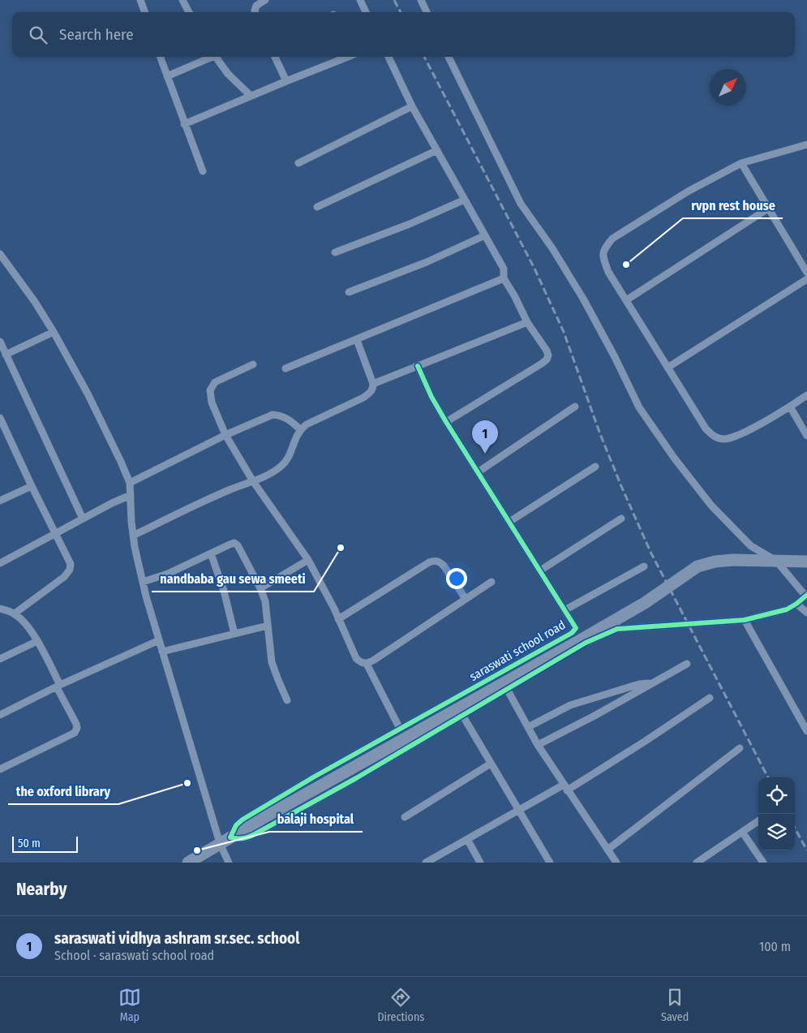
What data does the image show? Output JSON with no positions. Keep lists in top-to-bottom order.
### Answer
{
  "streets": {
    "street": ["saraswati school road"]
  },
  "places": [
    "rvpn rest house",
    "nandbaba gau sewa smeeti",
    "the oxford library",
    "balaji hospital"
  ],
  "scale_bar": "50 m",
  "north": "top right",
  "page": {
    "search": "Search here",
    "pins": "1",
    "scale": "50 m",
    "heading": "Nearby",
    "list": [
      {
        "mark": "1",
        "name": "saraswati vidhya ashram sr.sec. school",
        "note": "School · saraswati school road",
        "value": "100 m"
      }
    ],
    "nav": ["Map", "Directions", "Saved"]
  }
}
